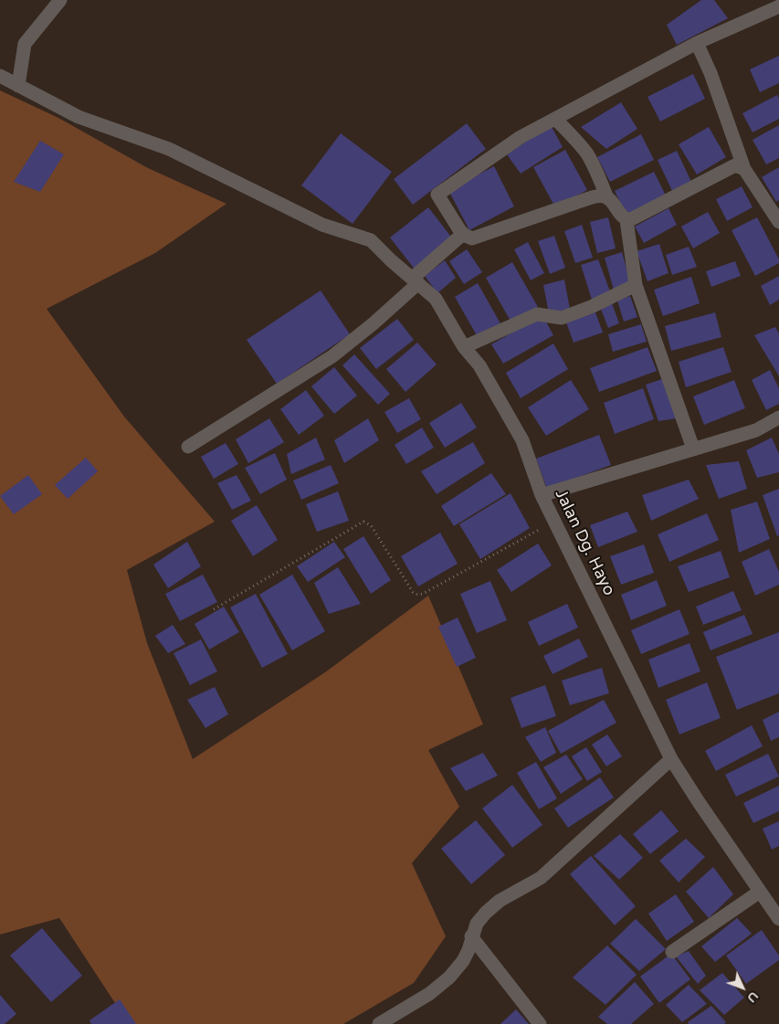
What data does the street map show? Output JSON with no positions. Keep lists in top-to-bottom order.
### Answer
{
  "streets": {
    "street": ["Jalan Dg. Hayo"]
  },
  "north": "bottom right"
}
